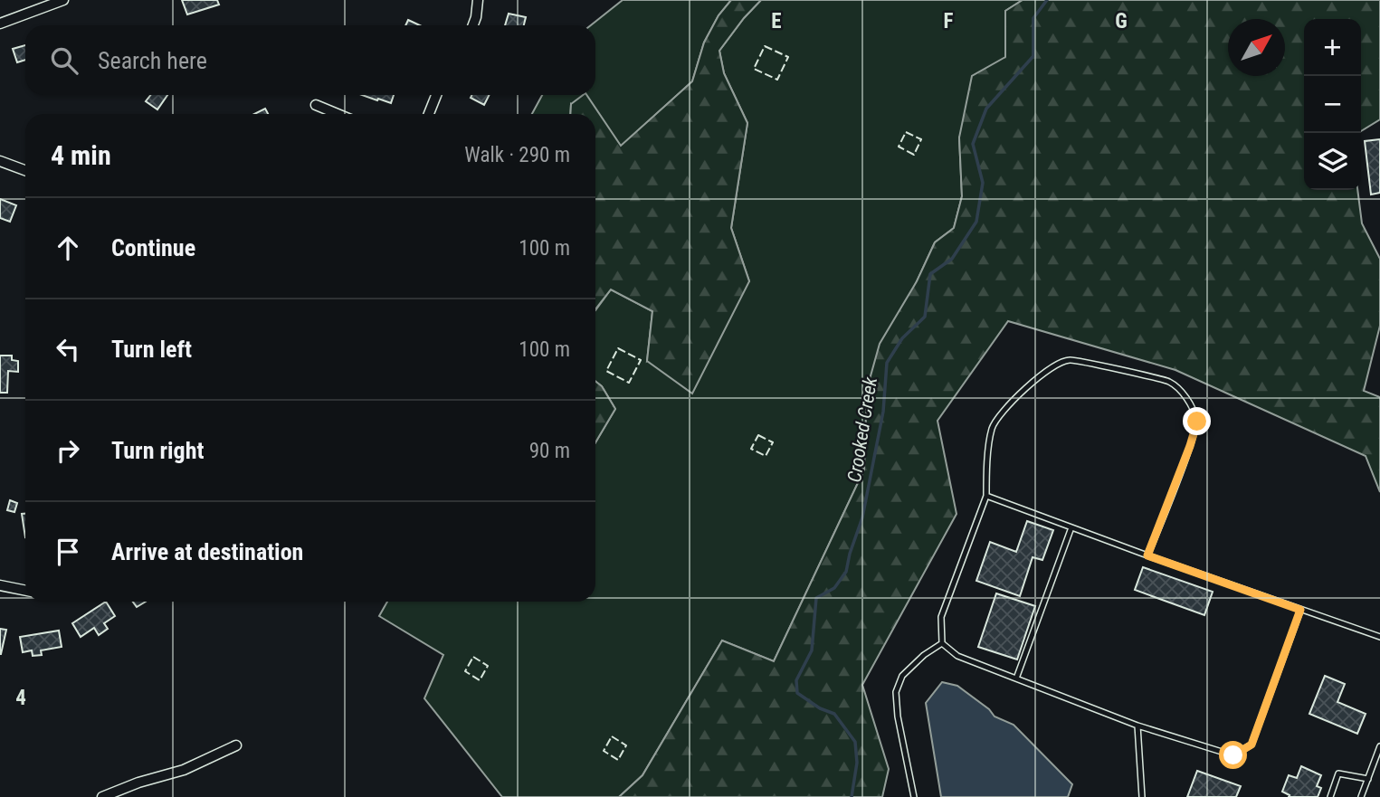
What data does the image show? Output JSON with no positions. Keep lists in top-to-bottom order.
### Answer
{
  "water": ["Crooked Creek"],
  "north": "top right",
  "page": {
    "map_buttons": ["+", "−"],
    "search": "Search here",
    "heading": ["4 min", "Walk · 290 m"],
    "list": [
      ["Continue", "100 m"],
      ["Turn left", "100 m"],
      ["Turn right", "90 m"],
      "Arrive at destination"
    ]
  },
  "grid": {
    "columns": ["E", "F", "G"],
    "rows": ["4"]
  }
}
